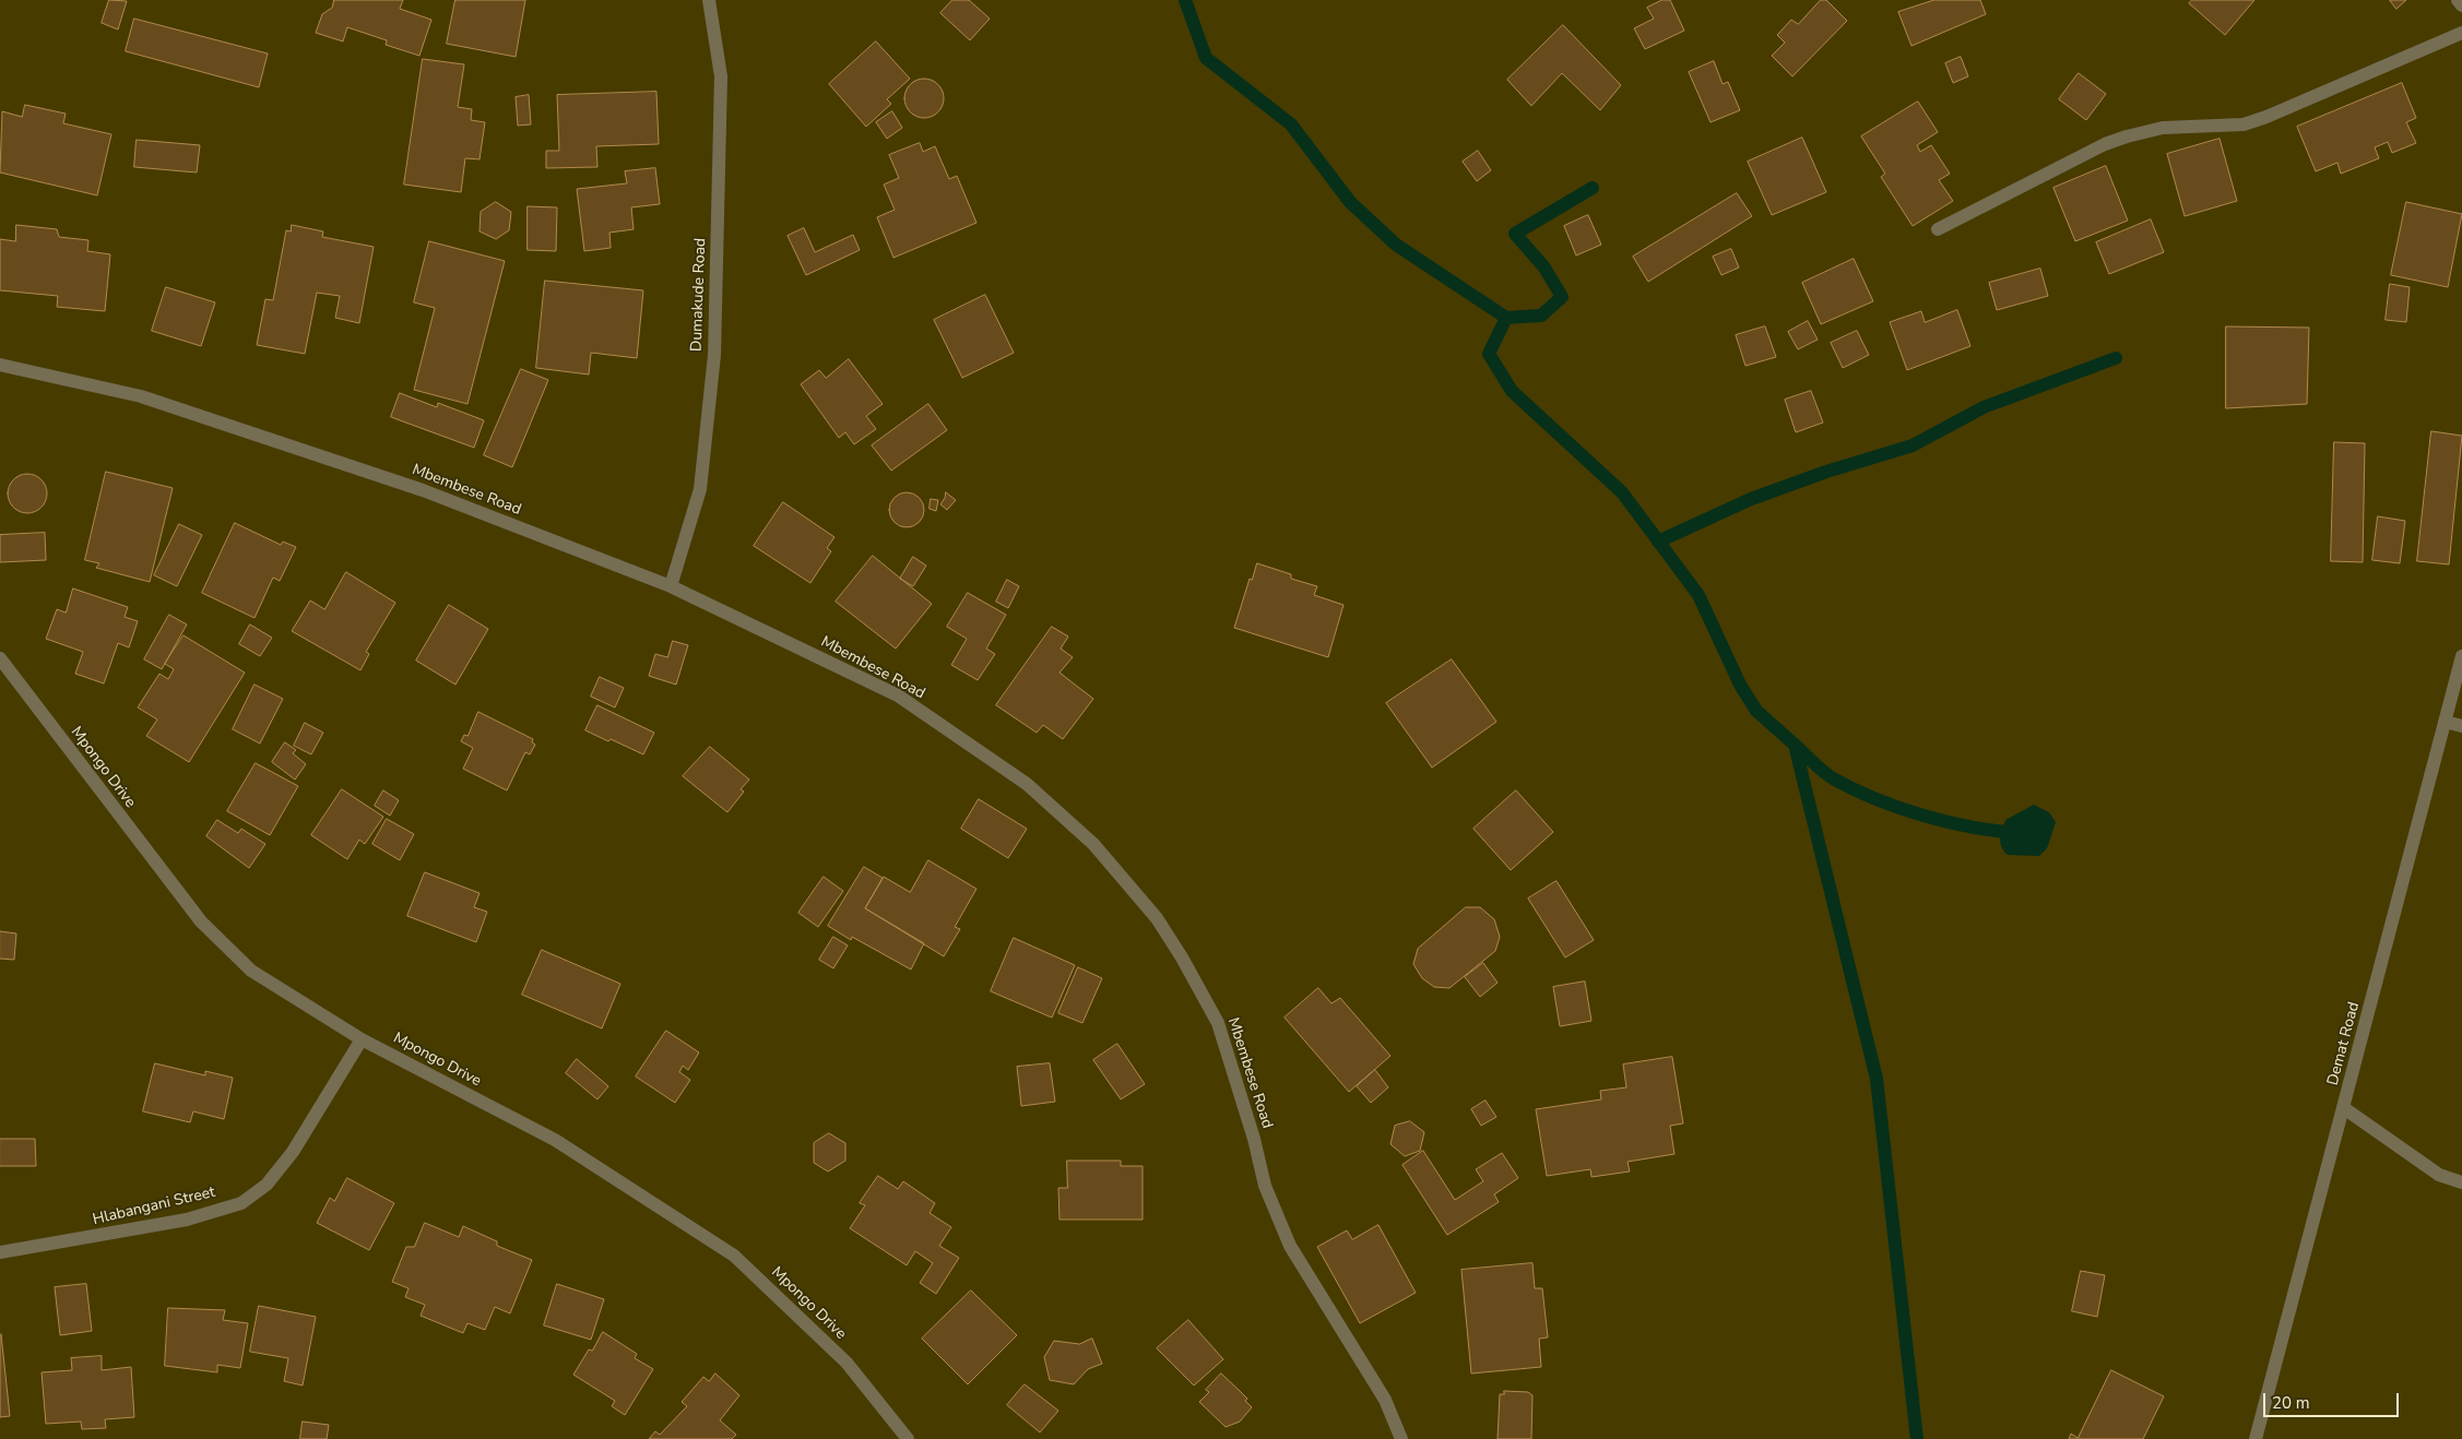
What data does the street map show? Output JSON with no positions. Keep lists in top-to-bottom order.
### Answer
{
  "streets": {
    "street": [
      "Dumakude Road",
      "Mbembese Road",
      "Mpongo Drive",
      "Demat Road",
      "Hlabangani Street"
    ]
  },
  "crossings": [
    ["Dumakude Road", "Mbembese Road"],
    ["Mpongo Drive", "Hlabangani Street"]
  ],
  "scale_bar": "20 m"
}
